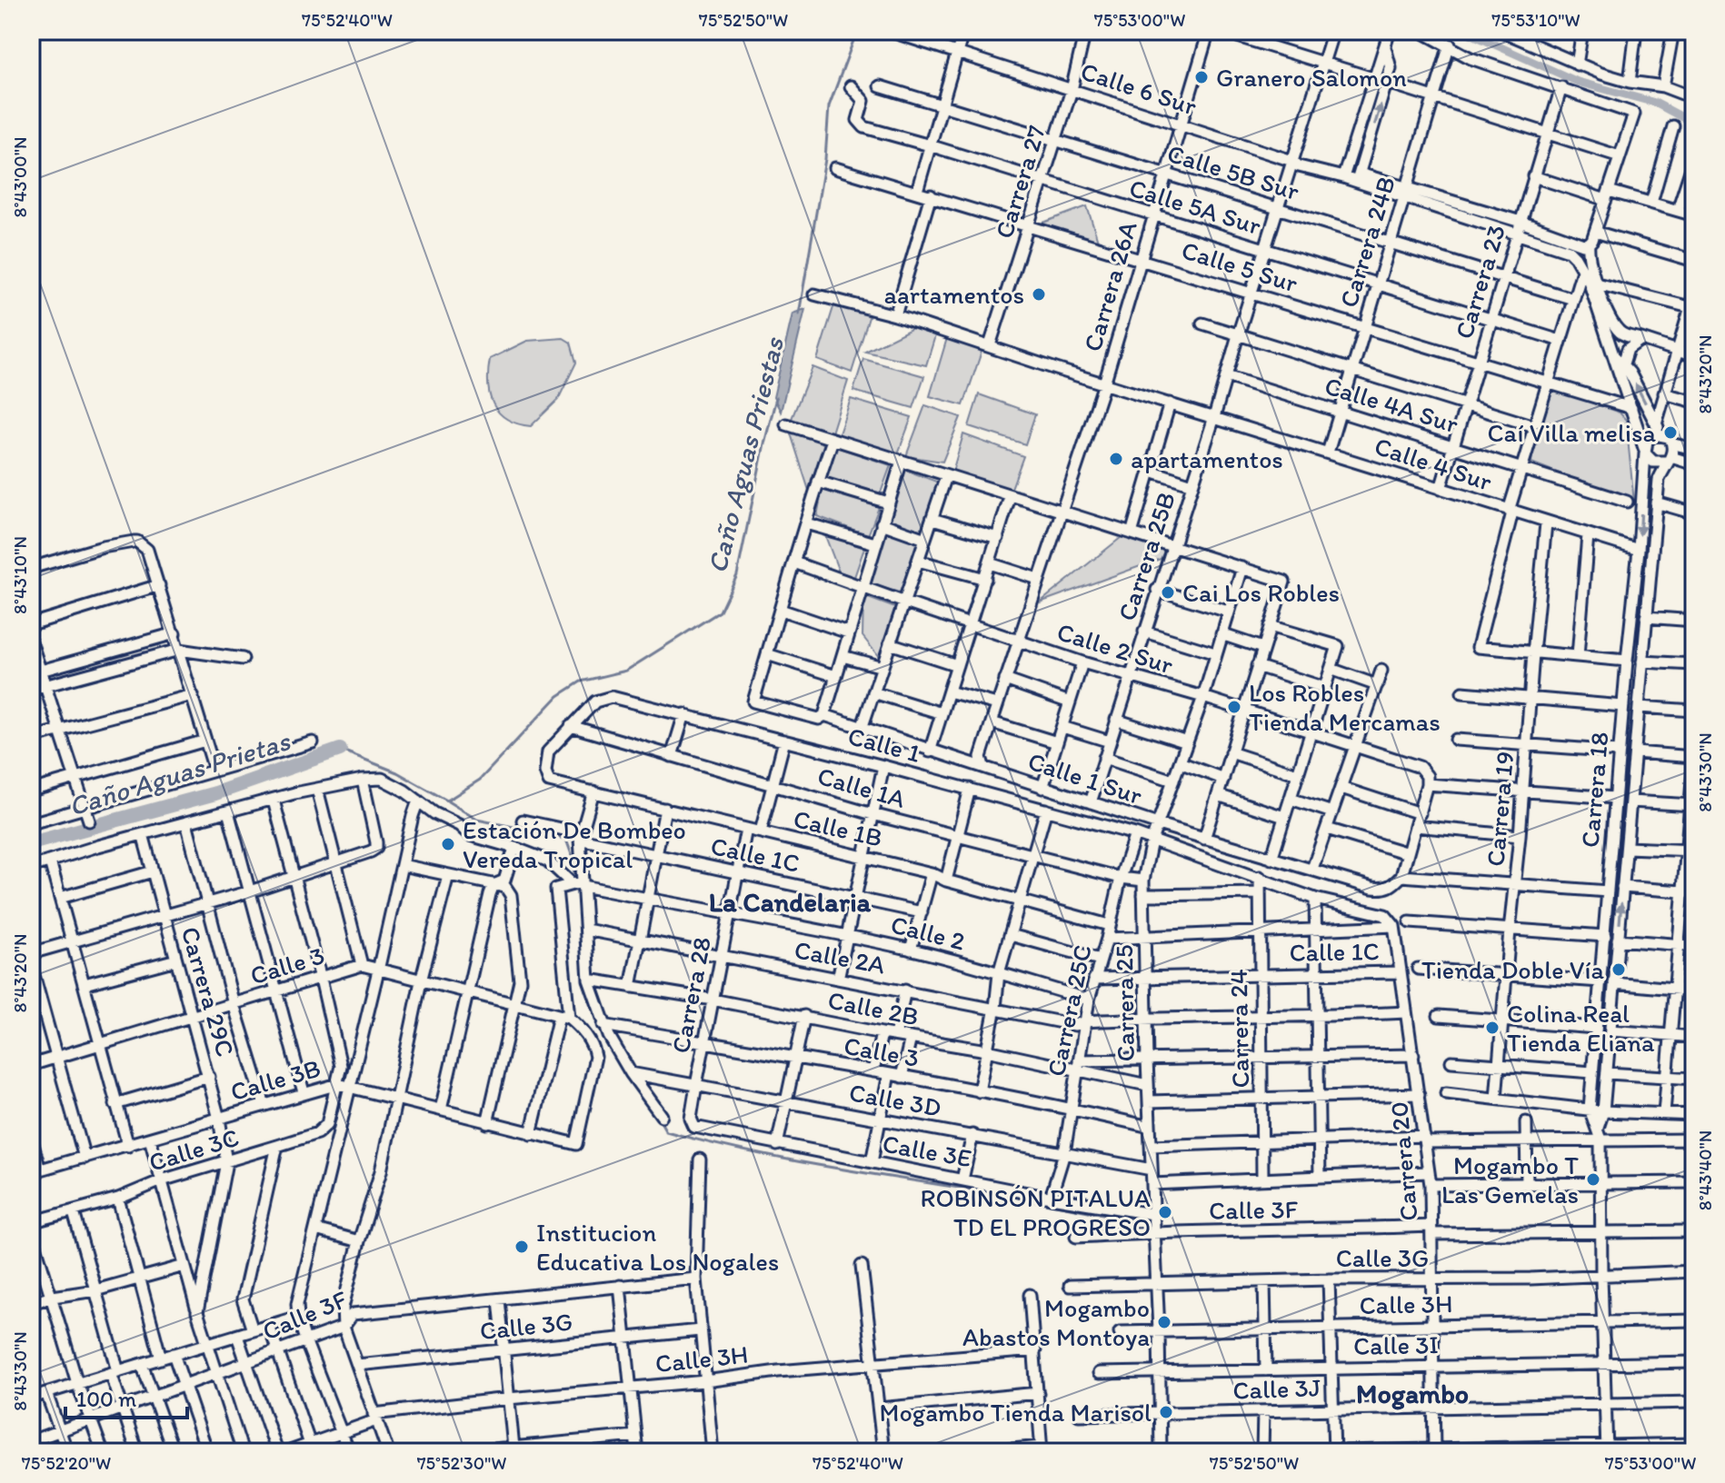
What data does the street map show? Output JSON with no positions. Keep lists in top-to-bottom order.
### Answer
{
  "streets": {
    "street": [
      "Calle 6 Sur",
      "Calle 5B Sur",
      "Carrera 27",
      "Calle 5A Sur",
      "Carrera 24B",
      "Calle 5 Sur",
      "Carrera 23",
      "Carrera 26A",
      "Calle 4A Sur",
      "Calle 4 Sur",
      "Carrera 25B",
      "Calle 2 Sur",
      "Calle 1",
      "Calle 1 Sur",
      "Calle 1A",
      "Carrera 18",
      "Carrera 19",
      "Calle 1B",
      "Calle 1C",
      "Calle 2",
      "Calle 2A",
      "Calle 3",
      "Carrera 29C",
      "Carrera 28",
      "Carrera 25",
      "Calle 2B",
      "Carrera 25C",
      "Carrera 24",
      "Calle 3B",
      "Calle 3D",
      "Calle 3C",
      "Calle 3E",
      "Carrera 20",
      "Calle 3F",
      "Calle 3G",
      "Calle 3H",
      "Calle 3I",
      "Calle 3J"
    ]
  },
  "crossings": [
    ["Calle 6 Sur", "Carrera 27"],
    ["Calle 6 Sur", "Carrera 24B"],
    ["Calle 6 Sur", "Carrera 23"],
    ["Calle 6 Sur", "Carrera 26A"],
    ["Calle 6 Sur", "Carrera 25B"],
    ["Calle 5B Sur", "Carrera 27"],
    ["Calle 5B Sur", "Carrera 24B"],
    ["Calle 5B Sur", "Carrera 23"],
    ["Calle 5B Sur", "Carrera 26A"],
    ["Calle 5B Sur", "Carrera 25B"],
    ["Carrera 27", "Calle 5A Sur"],
    ["Carrera 27", "Calle 5 Sur"],
    ["Carrera 27", "Calle 4 Sur"],
    ["Calle 5A Sur", "Carrera 24B"],
    ["Calle 5A Sur", "Carrera 23"],
    ["Calle 5A Sur", "Carrera 26A"],
    ["Calle 5A Sur", "Carrera 25B"],
    ["Carrera 24B", "Calle 5 Sur"],
    ["Carrera 24B", "Calle 4A Sur"],
    ["Carrera 24B", "Calle 4 Sur"],
    ["Calle 5 Sur", "Carrera 23"],
    ["Calle 5 Sur", "Carrera 26A"],
    ["Calle 5 Sur", "Carrera 25B"],
    ["Carrera 23", "Calle 4A Sur"],
    ["Carrera 23", "Calle 4 Sur"],
    ["Carrera 26A", "Calle 4 Sur"],
    ["Carrera 26A", "Calle 2 Sur"],
    ["Carrera 26A", "Calle 1 Sur"],
    ["Calle 4A Sur", "Carrera 25B"],
    ["Calle 4 Sur", "Carrera 25B"],
    ["Calle 4 Sur", "Carrera 18"],
    ["Calle 4 Sur", "Carrera 19"],
    ["Carrera 25B", "Calle 2 Sur"],
    ["Carrera 25B", "Calle 1 Sur"],
    ["Calle 2 Sur", "Carrera 25"],
    ["Calle 1", "Calle 1 Sur"],
    ["Calle 1", "Calle 1A"],
    ["Calle 1", "Calle 1B"],
    ["Calle 1", "Carrera 25"],
    ["Calle 1", "Carrera 25C"],
    ["Calle 1", "Carrera 24"],
    ["Calle 1 Sur", "Carrera 25"],
    ["Calle 1A", "Carrera 25"],
    ["Calle 1A", "Carrera 25C"],
    ["Carrera 18", "Calle 1C"],
    ["Carrera 18", "Calle 3F"],
    ["Carrera 18", "Calle 3G"],
    ["Carrera 18", "Calle 3H"],
    ["Carrera 18", "Calle 3I"],
    ["Carrera 18", "Calle 3J"],
    ["Carrera 19", "Calle 1C"],
    ["Calle 1B", "Carrera 28"],
    ["Calle 1B", "Carrera 25C"],
    ["Calle 1C", "Carrera 28"],
    ["Calle 1C", "Carrera 25"],
    ["Calle 1C", "Carrera 25C"],
    ["Calle 1C", "Carrera 24"],
    ["Calle 1C", "Carrera 20"],
    ["Calle 2", "Carrera 28"],
    ["Calle 2", "Carrera 25C"],
    ["Calle 2A", "Carrera 28"],
    ["Calle 2A", "Carrera 25C"],
    ["Calle 3", "Carrera 29C"],
    ["Calle 3", "Carrera 28"],
    ["Calle 3", "Carrera 25"],
    ["Calle 3", "Carrera 25C"],
    ["Calle 3", "Calle 3B"],
    ["Carrera 29C", "Calle 3B"],
    ["Carrera 29C", "Calle 3C"],
    ["Carrera 28", "Calle 2B"],
    ["Carrera 28", "Calle 3D"],
    ["Carrera 28", "Calle 3E"],
    ["Carrera 25", "Calle 2B"],
    ["Carrera 25", "Calle 3D"],
    ["Carrera 25", "Calle 3E"],
    ["Carrera 25", "Calle 3F"],
    ["Carrera 25", "Calle 3G"],
    ["Carrera 25", "Calle 3H"],
    ["Carrera 25", "Calle 3I"],
    ["Carrera 25", "Calle 3J"],
    ["Calle 2B", "Carrera 25C"],
    ["Carrera 25C", "Calle 3D"],
    ["Carrera 25C", "Calle 3E"],
    ["Calle 3B", "Calle 3C"],
    ["Carrera 20", "Calle 3F"],
    ["Carrera 20", "Calle 3G"],
    ["Carrera 20", "Calle 3H"],
    ["Carrera 20", "Calle 3I"],
    ["Carrera 20", "Calle 3J"]
  ],
  "districts": ["La Candelaria", "Mogambo"],
  "water": ["Caño Aguas Priestas", "Caño Aguas Prietas"],
  "places": [
    "Granero Salomon",
    "aartamentos",
    "Caí Villa melisa",
    "apartamentos",
    "Cai Los Robles",
    "Los Robles Tienda Mercamas",
    "Estación De Bombeo Vereda Tropical",
    "Tienda Doble Vía",
    "Colina Real Tienda Eliana",
    "Mogambo T Las Gemelas",
    "ROBINSÓN PITALUA TD EL PROGRESO",
    "Institucion Educativa Los Nogales",
    "Mogambo Abastos Montoya",
    "Mogambo Tienda Marisol"
  ],
  "scale_bar": "100 m",
  "coordinates": [
    "75°52'40\"W",
    "75°52'50\"W",
    "75°53'00\"W",
    "75°53'10\"W",
    "8°43'00\"N",
    "8°43'20\"N",
    "8°43'10\"N",
    "8°43'30\"N",
    "8°43'40\"N",
    "75°52'20\"W",
    "75°52'30\"W"
  ]
}
